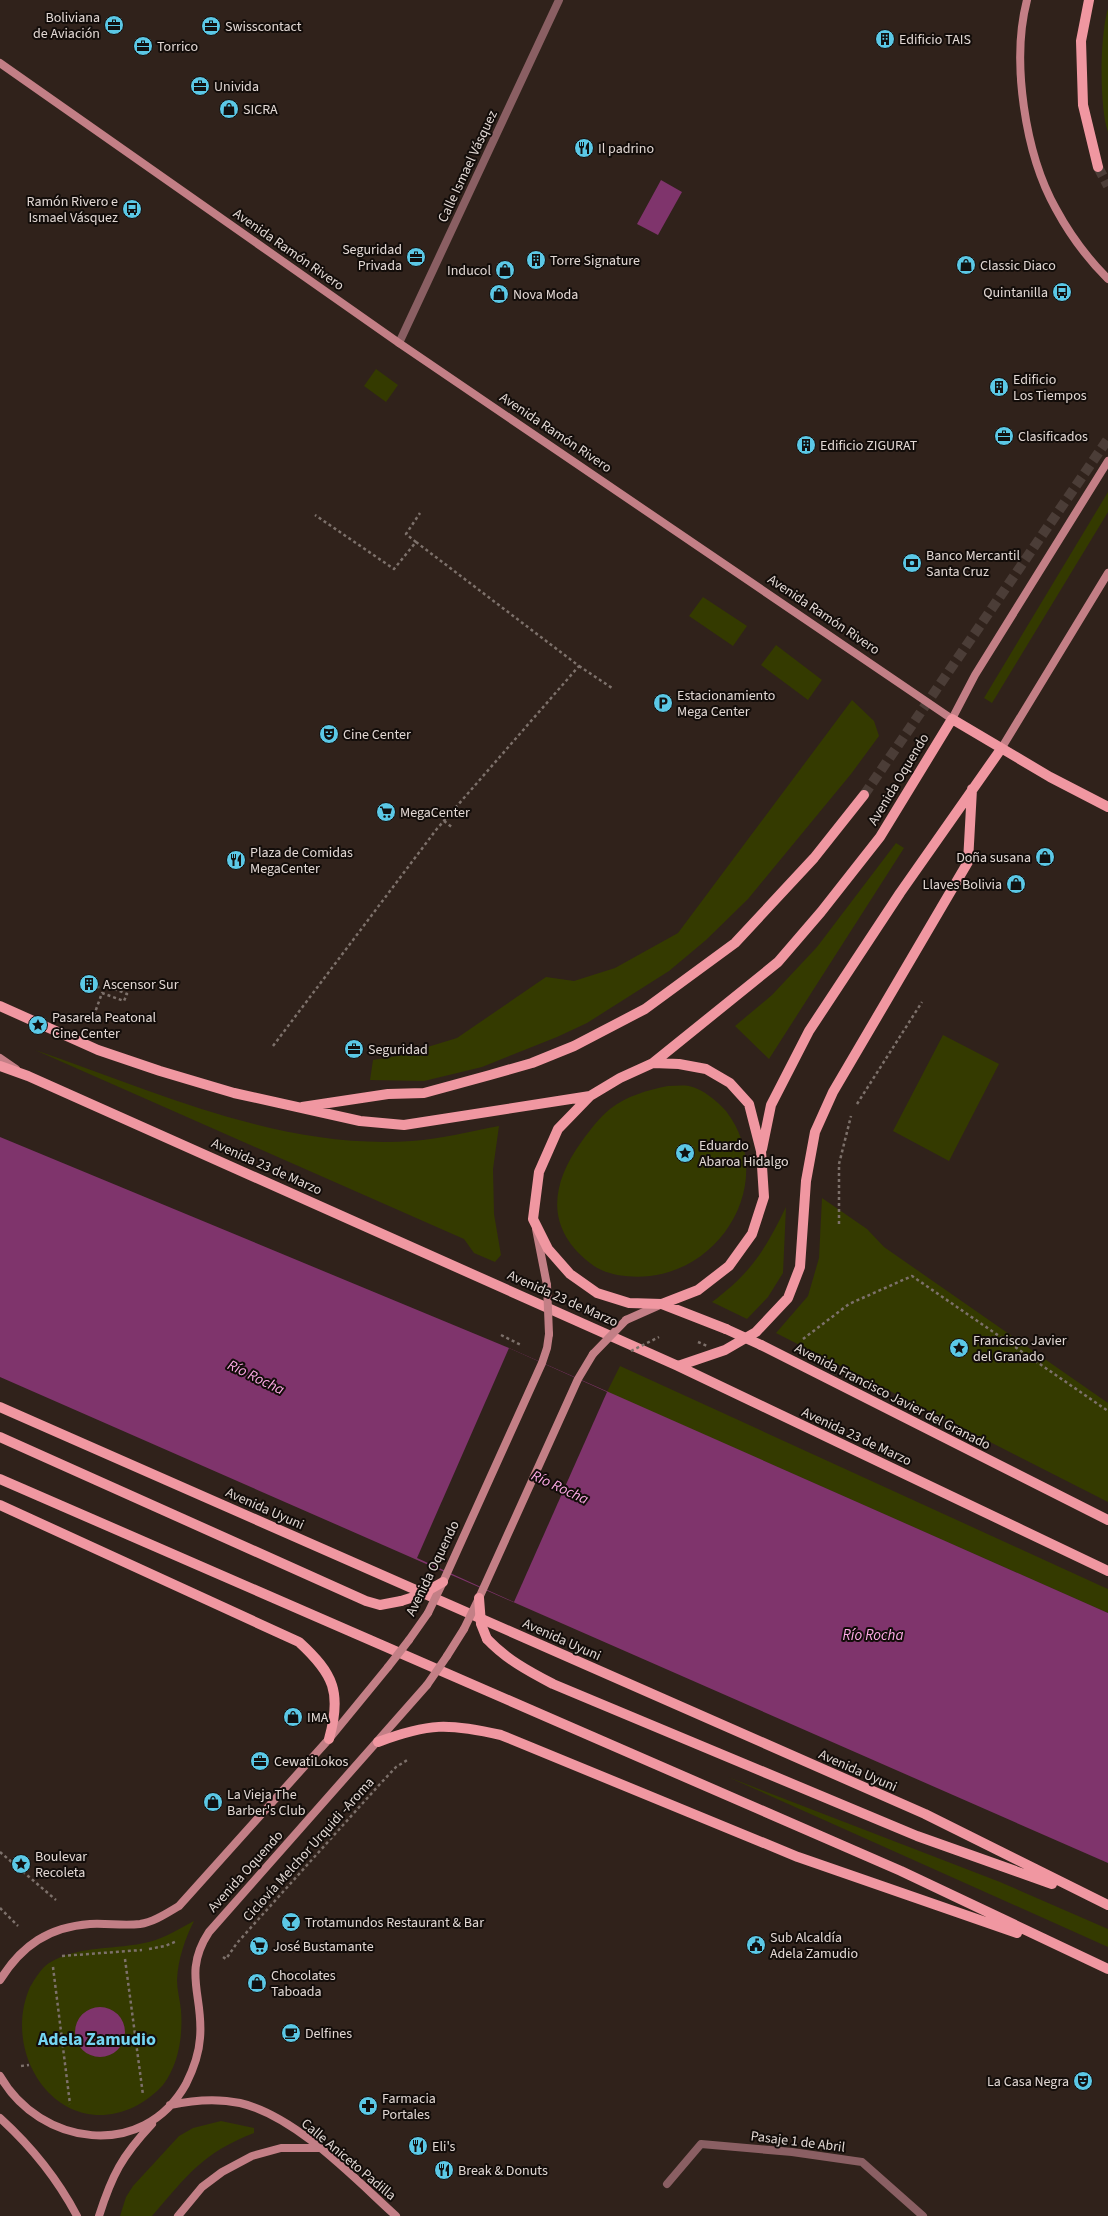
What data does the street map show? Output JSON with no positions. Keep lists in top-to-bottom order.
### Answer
{
  "streets": {
    "main road": [
      "Avenida Ramón Rivero",
      "Avenida Oquendo",
      "Avenida 23 de Marzo",
      "Avenida Francisco Javier del Granado",
      "Avenida Uyuni",
      "Calle Aniceto Padilla"
    ],
    "street": ["Calle Ismael Vásquez", "Pasaje 1 de Abril"],
    "path": ["Ciclovía Melchor Urquidi -Aroma"]
  },
  "crossings": [
    ["Calle Ismael Vásquez", "Avenida Ramón Rivero"],
    ["Avenida Ramón Rivero", "Avenida Oquendo"],
    ["Avenida Oquendo", "Avenida Francisco Javier del Granado"],
    ["Avenida Oquendo", "Calle Aniceto Padilla"]
  ],
  "districts": ["Adela Zamudio"],
  "water": ["Río Rocha"],
  "places": {
    "office": [
      "Boliviana de Aviación",
      "Swisscontact",
      "Torrico",
      "Univida",
      "Seguridad Privada",
      "Clasificados",
      "Seguridad",
      "CewatiLokos"
    ],
    "building": [
      "Edificio TAIS",
      "Torre Signature",
      "Edificio Los Tiempos",
      "Edificio ZIGURAT",
      "Ascensor Sur"
    ],
    "shop": [
      "SICRA",
      "Classic Diaco",
      "Inducol",
      "Nova Moda",
      "Doña susana",
      "Llaves Bolivia",
      "IMA",
      "La Vieja The Barber's Club",
      "Chocolates Taboada"
    ],
    "restaurant": [
      "Il padrino",
      "Plaza de Comidas MegaCenter",
      "Eli's",
      "Break & Donuts"
    ],
    "bus stop": ["Ramón Rivero e Ismael Vásquez", "Quintanilla"],
    "bank": ["Banco Mercantil Santa Cruz"],
    "parking": ["Estacionamiento Mega Center"],
    "theatre": ["Cine Center", "La Casa Negra"],
    "supermarket": ["MegaCenter", "José Bustamante"],
    "place": [
      "Pasarela Peatonal Cine Center",
      "Eduardo Abaroa Hidalgo",
      "Francisco Javier del Granado",
      "Boulevar Recoleta"
    ],
    "bar": ["Trotamundos Restaurant & Bar"],
    "public building": ["Sub Alcaldía Adela Zamudio"],
    "cafe": ["Delfines"],
    "pharmacy": ["Farmacia Portales"]
  }
}
